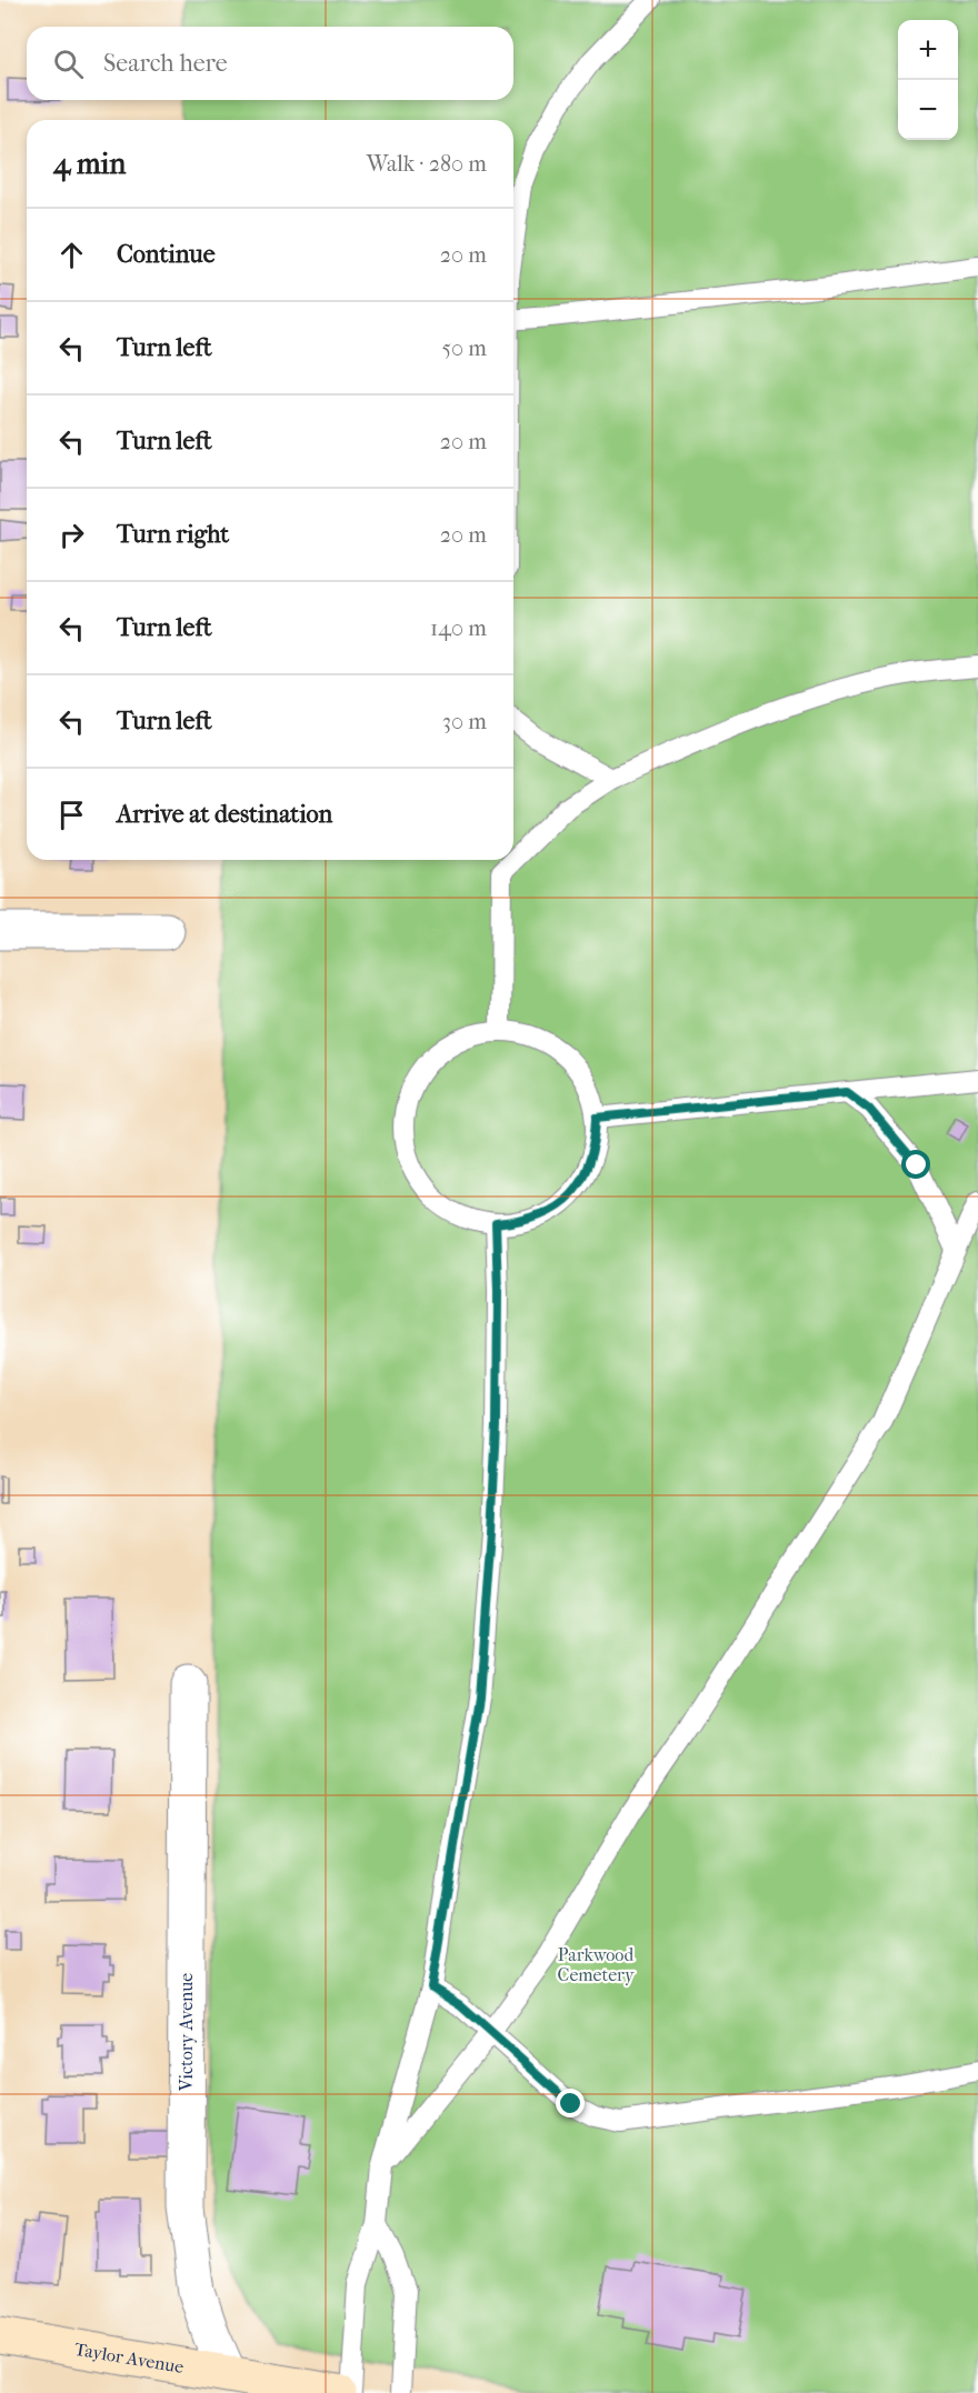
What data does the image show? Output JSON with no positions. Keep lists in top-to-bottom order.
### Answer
{
  "streets": {
    "main road": ["Taylor Avenue"],
    "street": ["Victory Avenue"]
  },
  "crossings": [
    ["Victory Avenue", "Taylor Avenue"]
  ],
  "parks": ["Parkwood Cemetery"],
  "page": {
    "map_buttons": ["+", "−"],
    "search": "Search here",
    "heading": ["4 min", "Walk · 280 m"],
    "list": [
      ["Continue", "20 m"],
      ["Turn left", "50 m"],
      ["Turn left", "20 m"],
      ["Turn right", "20 m"],
      ["Turn left", "140 m"],
      ["Turn left", "30 m"],
      "Arrive at destination"
    ]
  }
}
